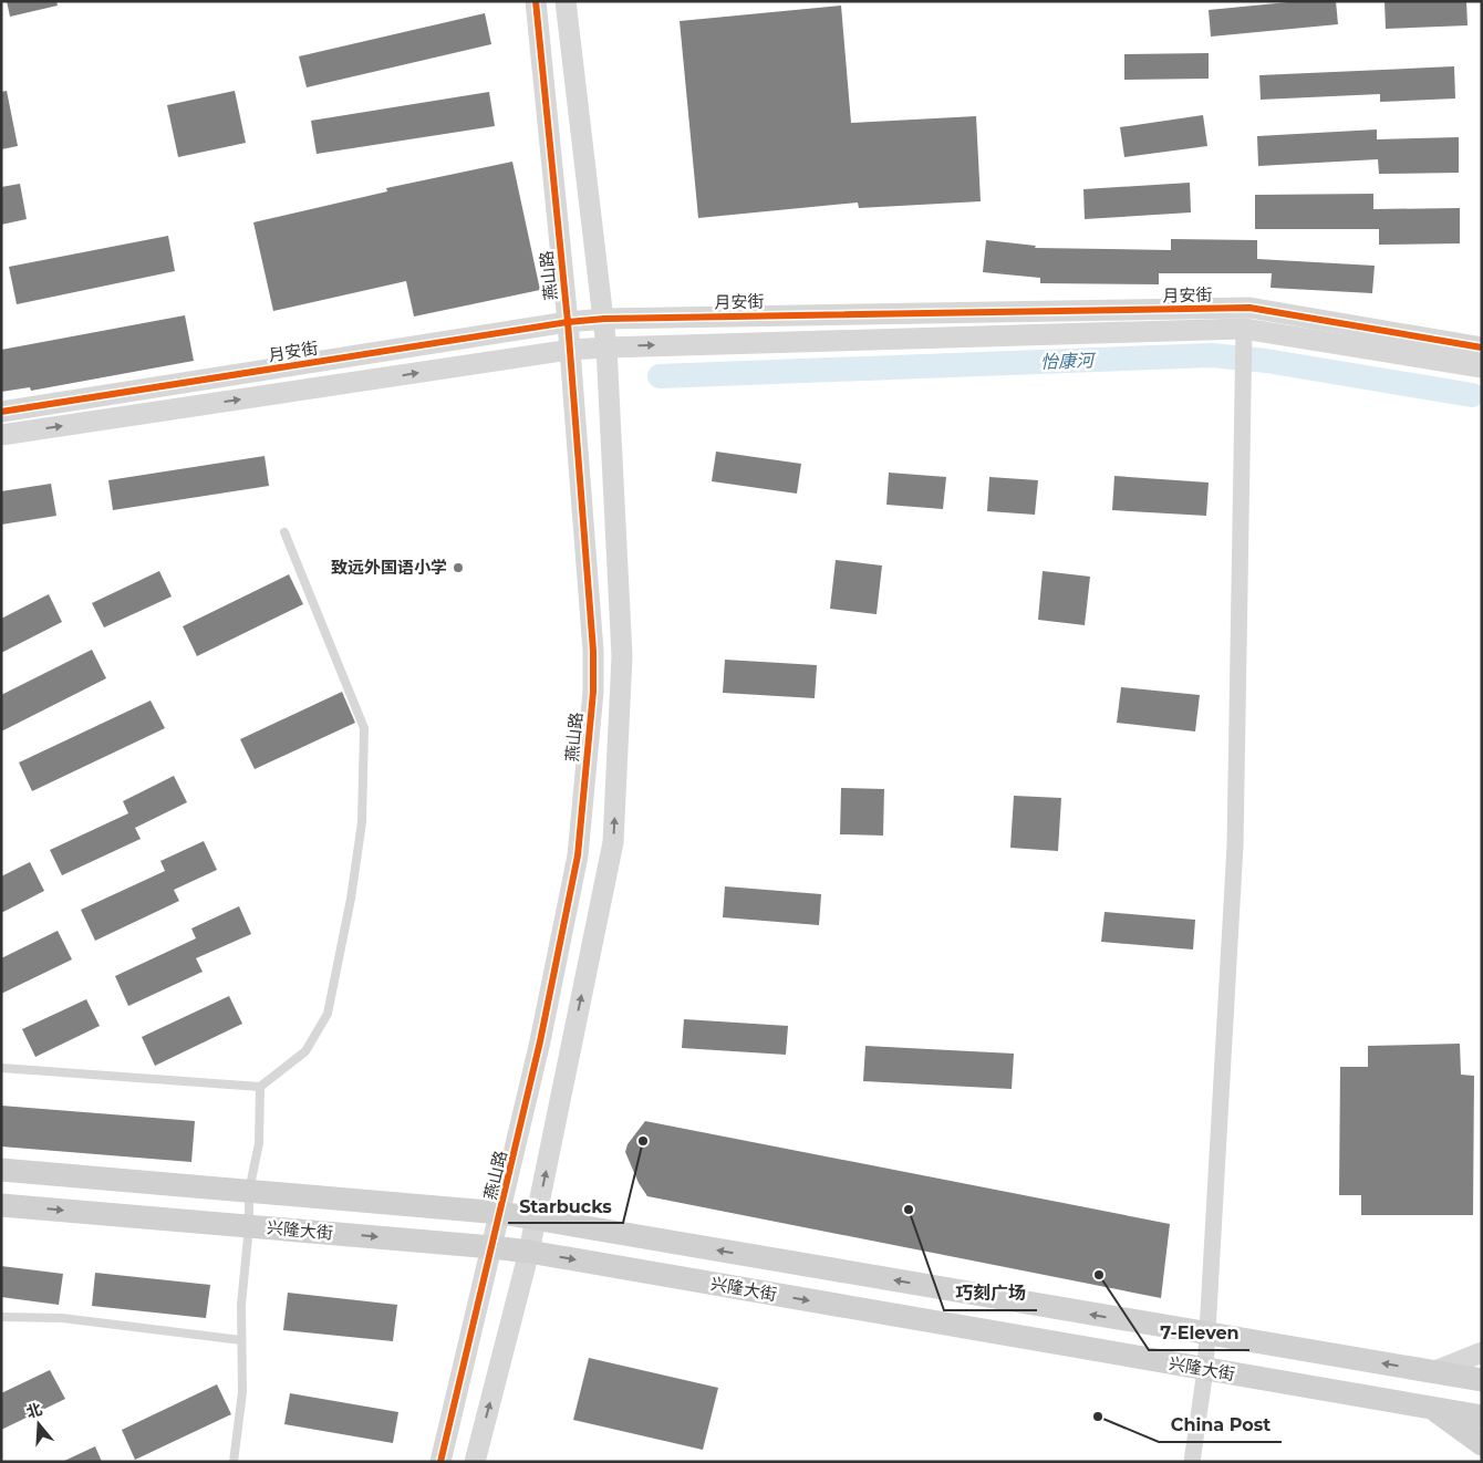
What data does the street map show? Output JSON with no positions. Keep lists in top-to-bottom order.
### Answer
{
  "streets": {
    "main road": ["兴隆大街"],
    "street": ["燕山路", "月安街"]
  },
  "crossings": [
    ["燕山路", "月安街"],
    ["燕山路", "兴隆大街"]
  ],
  "water": ["怡康河"],
  "places": [
    "致远外国语小学",
    "Starbucks",
    "巧刻广场",
    "7-Eleven",
    "China Post"
  ],
  "north": "top"
}
